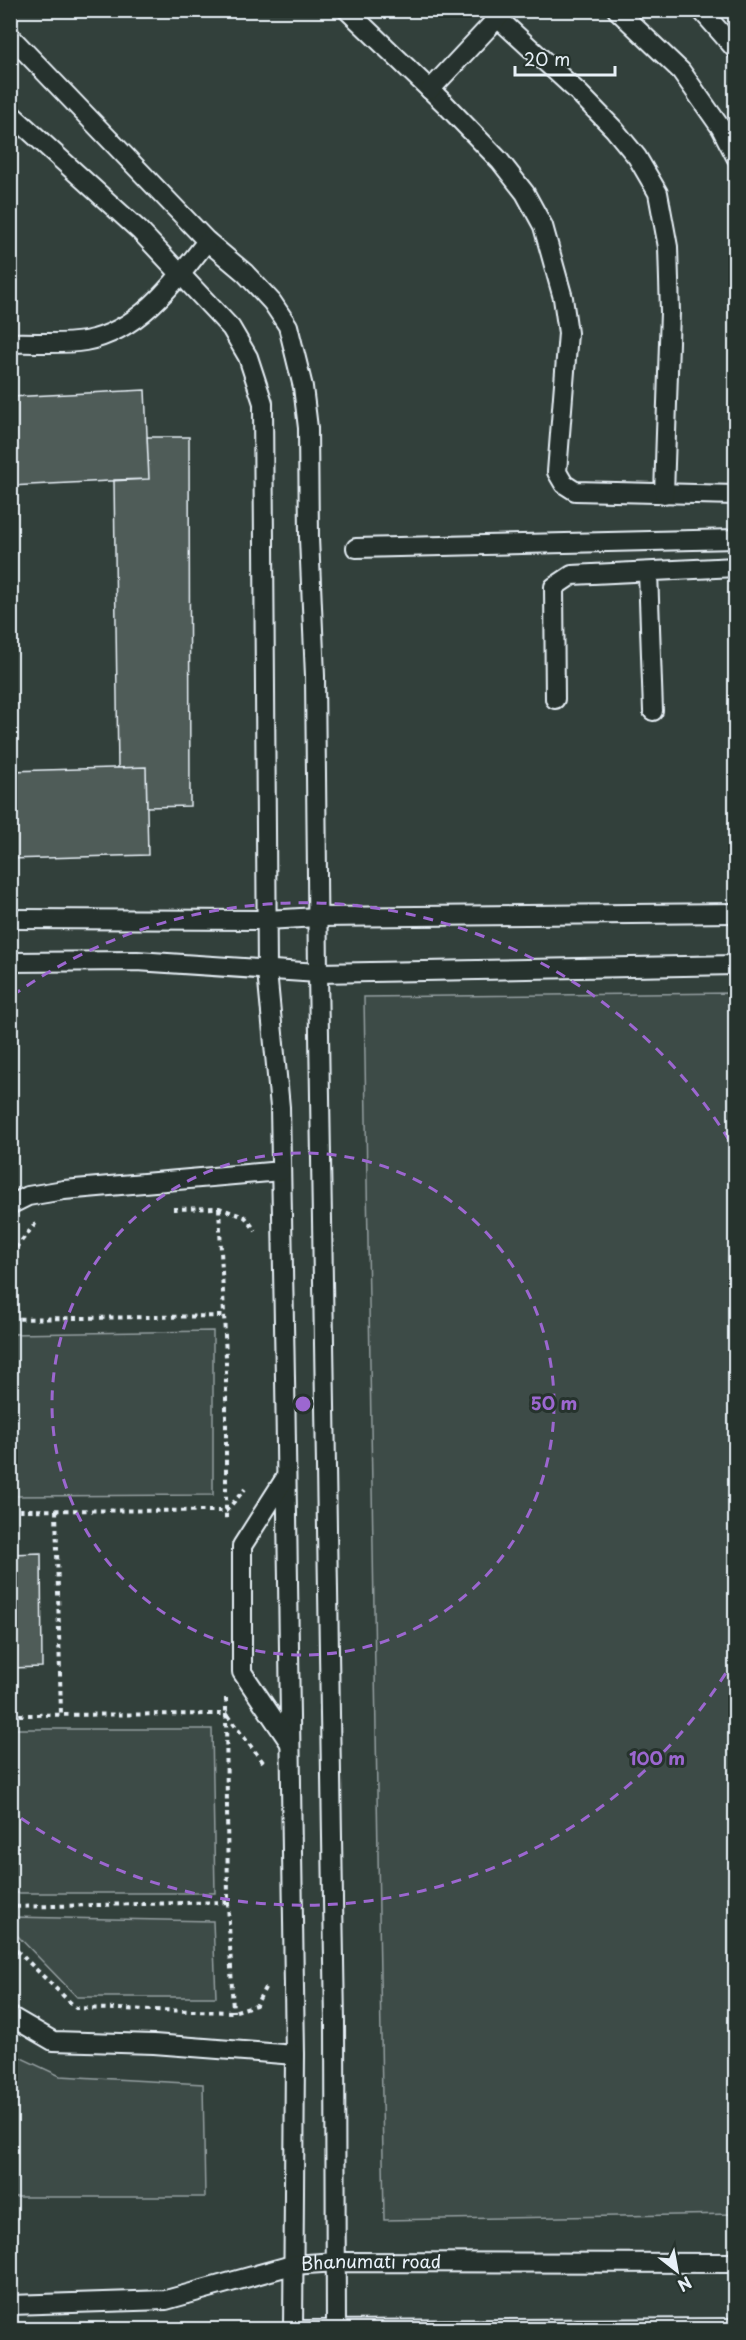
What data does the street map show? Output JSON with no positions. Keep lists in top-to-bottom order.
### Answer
{
  "streets": {
    "lane": ["Bhanumati road"]
  },
  "scale_bar": "20 m",
  "north": "bottom right",
  "rings": ["50 m", "100 m"]
}
